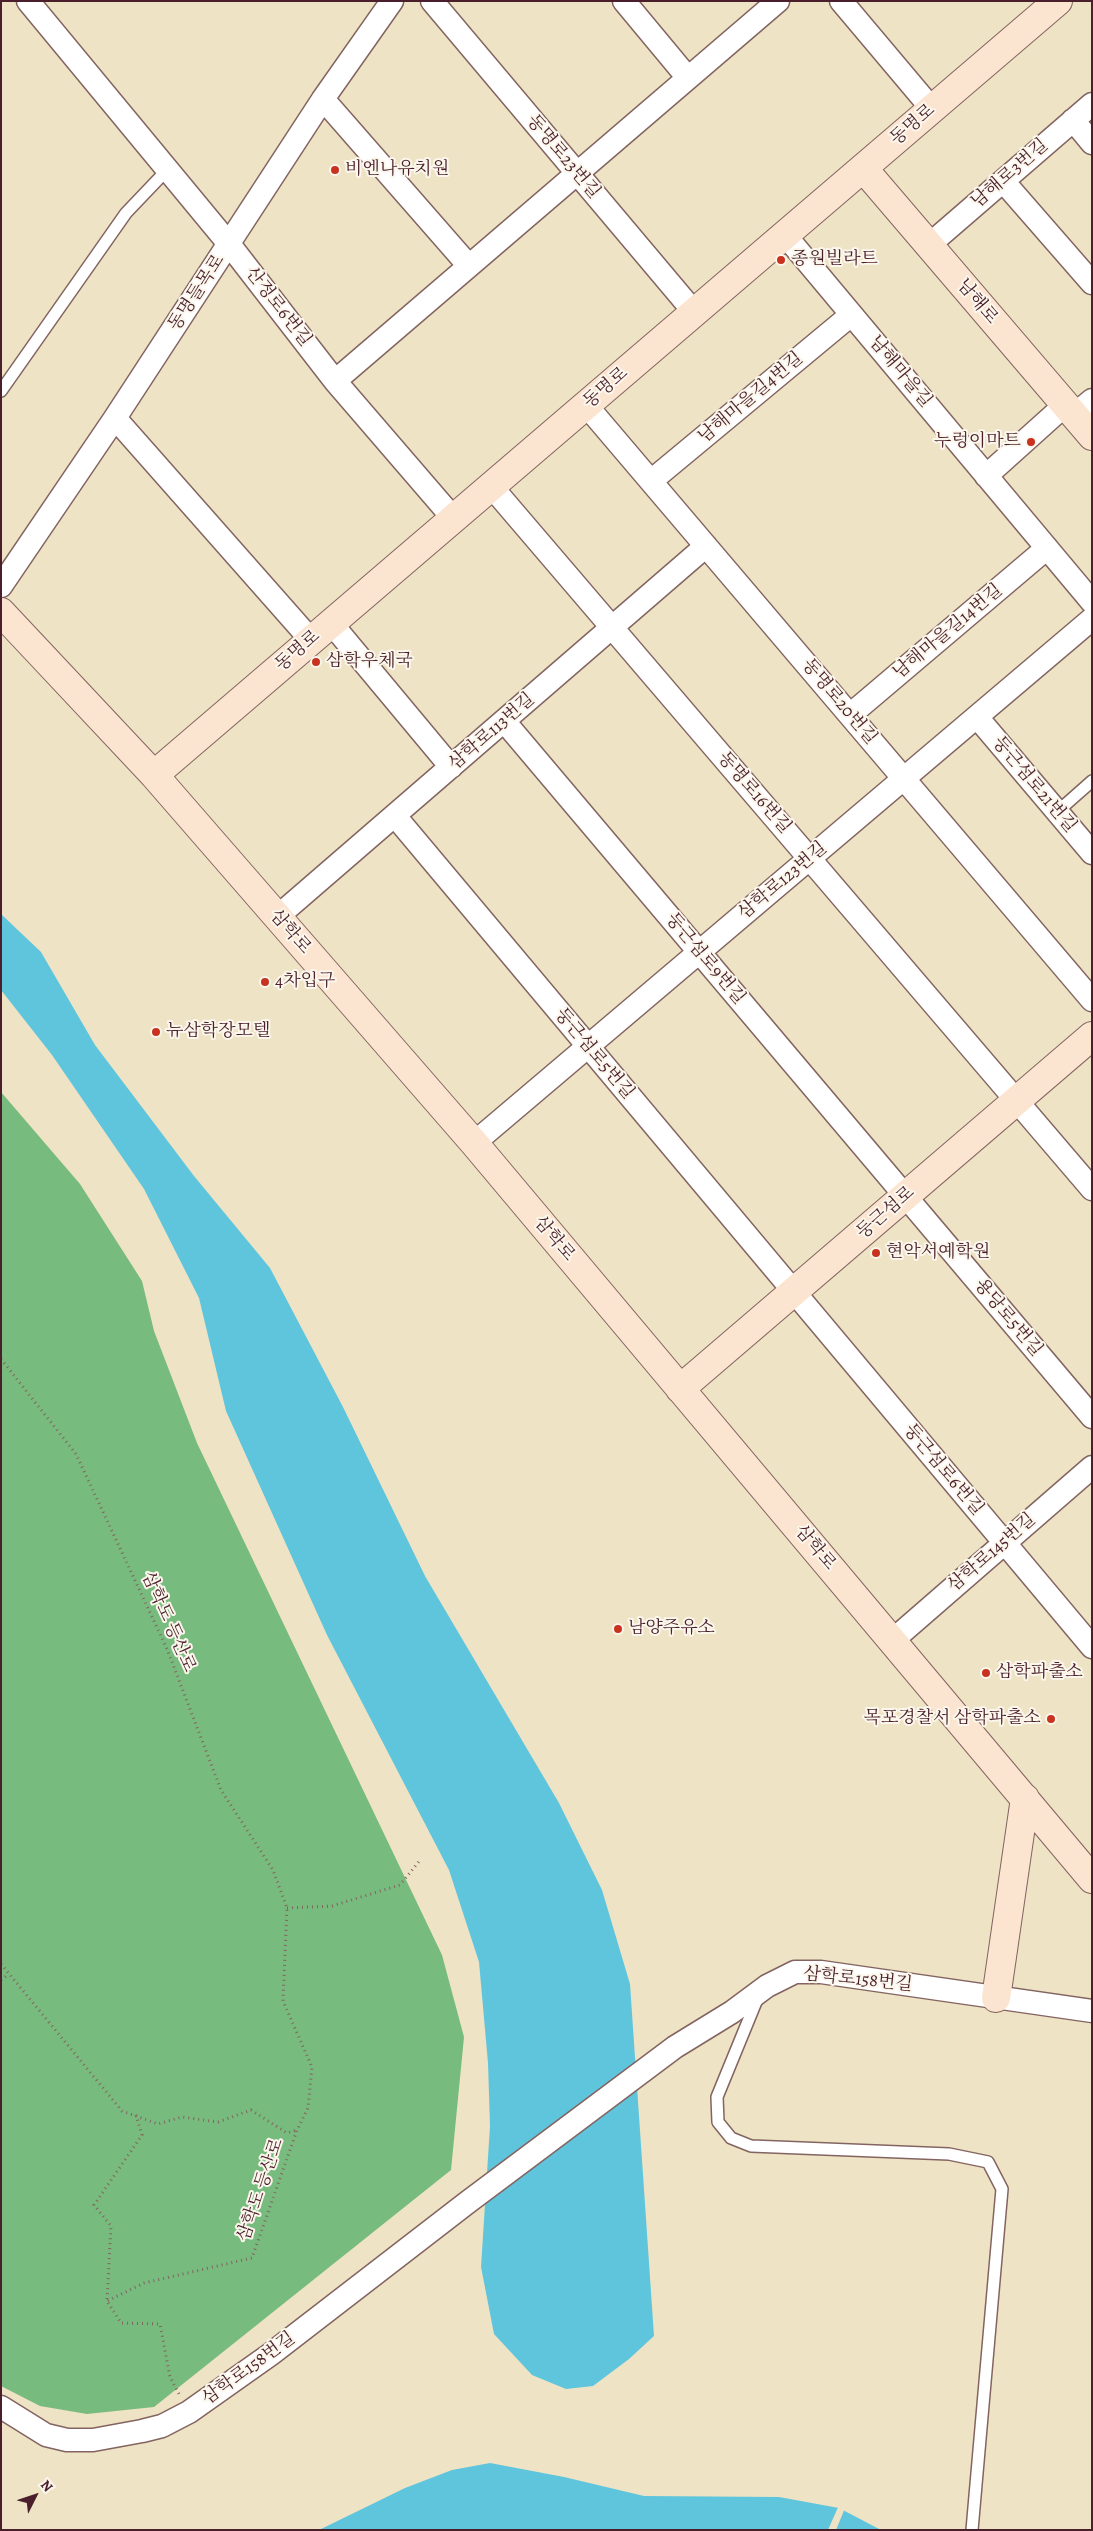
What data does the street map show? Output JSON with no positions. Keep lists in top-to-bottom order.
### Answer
{
  "streets": {
    "street": [
      "동명로",
      "동명로23번길",
      "남해로3번길",
      "동명들목로",
      "남해로",
      "산정로6번길",
      "남해마을길",
      "남해마을길4번길",
      "남해마을길14번길",
      "동명로20번길",
      "삼학로113번길",
      "둥근섬로21번길",
      "동명로16번길",
      "삼학로123번길",
      "삼학로",
      "둥근섬로9번길",
      "둥근섬로5번길",
      "둥근섬로",
      "용당로5번길",
      "둥근섬로6번길",
      "삼학로145번길",
      "삼학로158번길"
    ],
    "path": ["삼학도 등산로"]
  },
  "crossings": [
    ["동명로", "동명로23번길"],
    ["동명로", "남해로"],
    ["동명로", "산정로6번길"],
    ["동명로", "남해마을길"],
    ["동명로", "동명로20번길"],
    ["동명로", "동명로16번길"],
    ["동명로", "삼학로"],
    ["남해로3번길", "남해로"],
    ["동명들목로", "산정로6번길"],
    ["남해마을길", "남해마을길4번길"],
    ["남해마을길", "남해마을길14번길"],
    ["남해마을길4번길", "동명로20번길"],
    ["남해마을길14번길", "동명로20번길"],
    ["동명로20번길", "삼학로113번길"],
    ["동명로20번길", "삼학로123번길"],
    ["삼학로113번길", "동명로16번길"],
    ["삼학로113번길", "삼학로"],
    ["삼학로113번길", "둥근섬로9번길"],
    ["삼학로113번길", "둥근섬로5번길"],
    ["둥근섬로21번길", "삼학로123번길"],
    ["동명로16번길", "삼학로123번길"],
    ["동명로16번길", "둥근섬로"],
    ["삼학로123번길", "삼학로"],
    ["삼학로123번길", "둥근섬로9번길"],
    ["삼학로123번길", "둥근섬로5번길"],
    ["삼학로", "둥근섬로"],
    ["삼학로", "삼학로145번길"],
    ["둥근섬로9번길", "둥근섬로"],
    ["둥근섬로9번길", "용당로5번길"],
    ["둥근섬로5번길", "둥근섬로"],
    ["둥근섬로5번길", "둥근섬로6번길"],
    ["둥근섬로", "용당로5번길"],
    ["둥근섬로", "둥근섬로6번길"],
    ["둥근섬로6번길", "삼학로145번길"]
  ],
  "places": [
    "비엔나유치원",
    "종원빌라트",
    "누렁이마트",
    "삼학우체국",
    "4차입구",
    "뉴삼학장모텔",
    "현악서예학원",
    "남양주유소",
    "삼학파출소",
    "목포경찰서 삼학파출소"
  ],
  "north": "top right"
}
